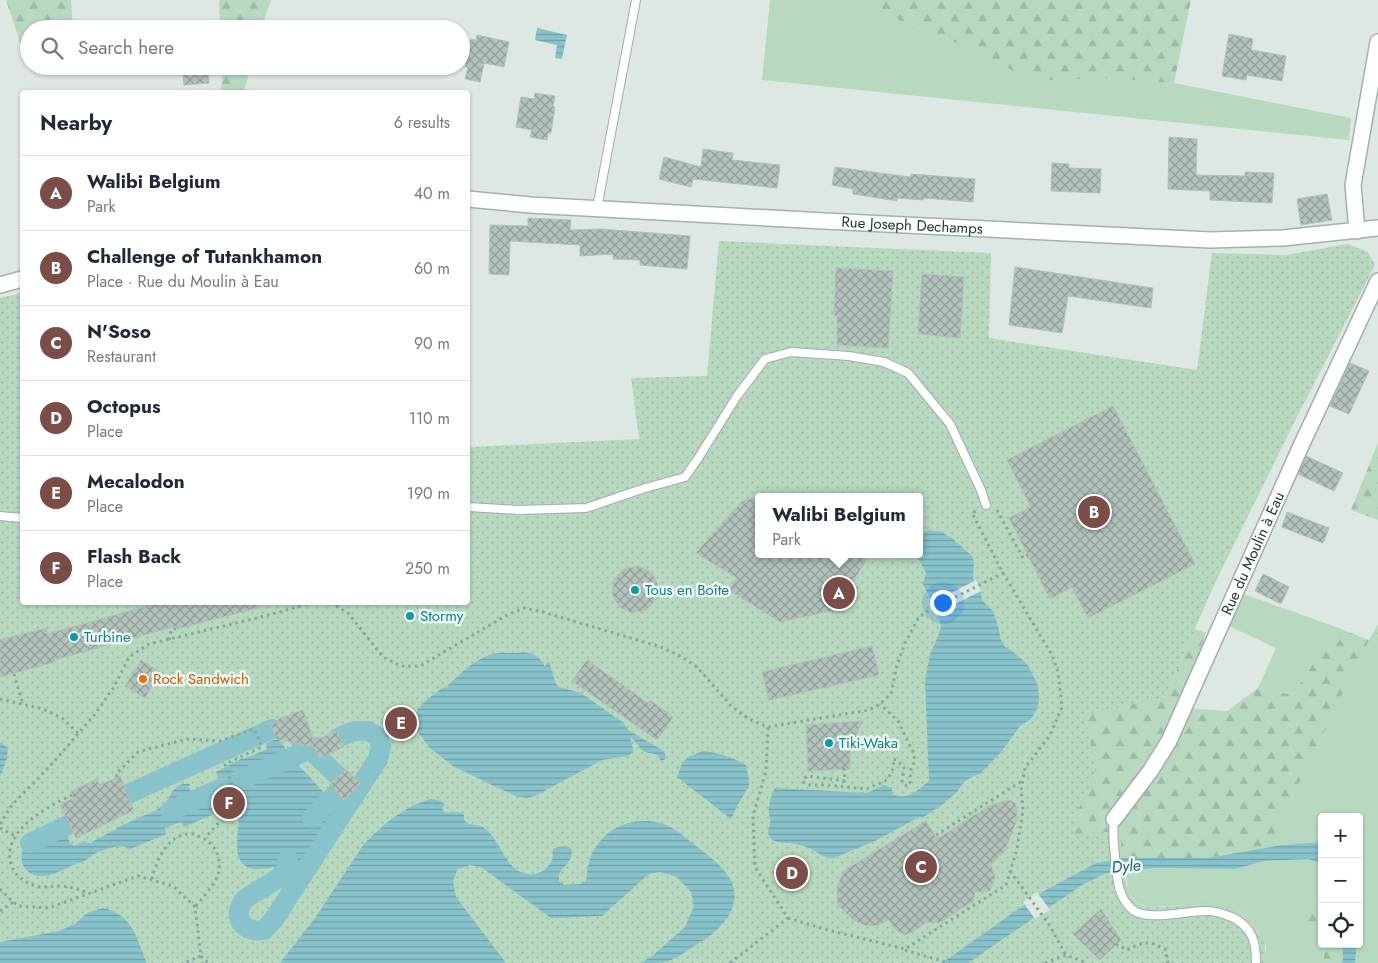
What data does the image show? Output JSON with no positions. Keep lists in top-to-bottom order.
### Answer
{
  "streets": {
    "street": ["Rue Joseph Dechamps", "Rue du Moulin à Eau"]
  },
  "water": ["Dyle"],
  "places": [
    "Tous en Boîte",
    "Stormy",
    "Turbine",
    "Rock Sandwich",
    "Tiki-Waka"
  ],
  "page": {
    "search": "Search here",
    "heading": ["Nearby", "6 results"],
    "list": [
      {
        "mark": "A",
        "name": "Walibi Belgium",
        "note": "Park",
        "value": "40 m"
      },
      {
        "mark": "B",
        "name": "Challenge of Tutankhamon",
        "note": "Place · Rue du Moulin à Eau",
        "value": "60 m"
      },
      {
        "mark": "C",
        "name": "N'Soso",
        "note": "Restaurant",
        "value": "90 m"
      },
      {
        "mark": "D",
        "name": "Octopus",
        "note": "Place",
        "value": "110 m"
      },
      {
        "mark": "E",
        "name": "Mecalodon",
        "note": "Place",
        "value": "190 m"
      },
      {
        "mark": "F",
        "name": "Flash Back",
        "note": "Place",
        "value": "250 m"
      }
    ],
    "popup": ["Walibi Belgium", "Park"],
    "pins": [
      "B",
      "A",
      "E",
      "F",
      "C",
      "D"
    ],
    "map_buttons": ["+", "−"]
  }
}
